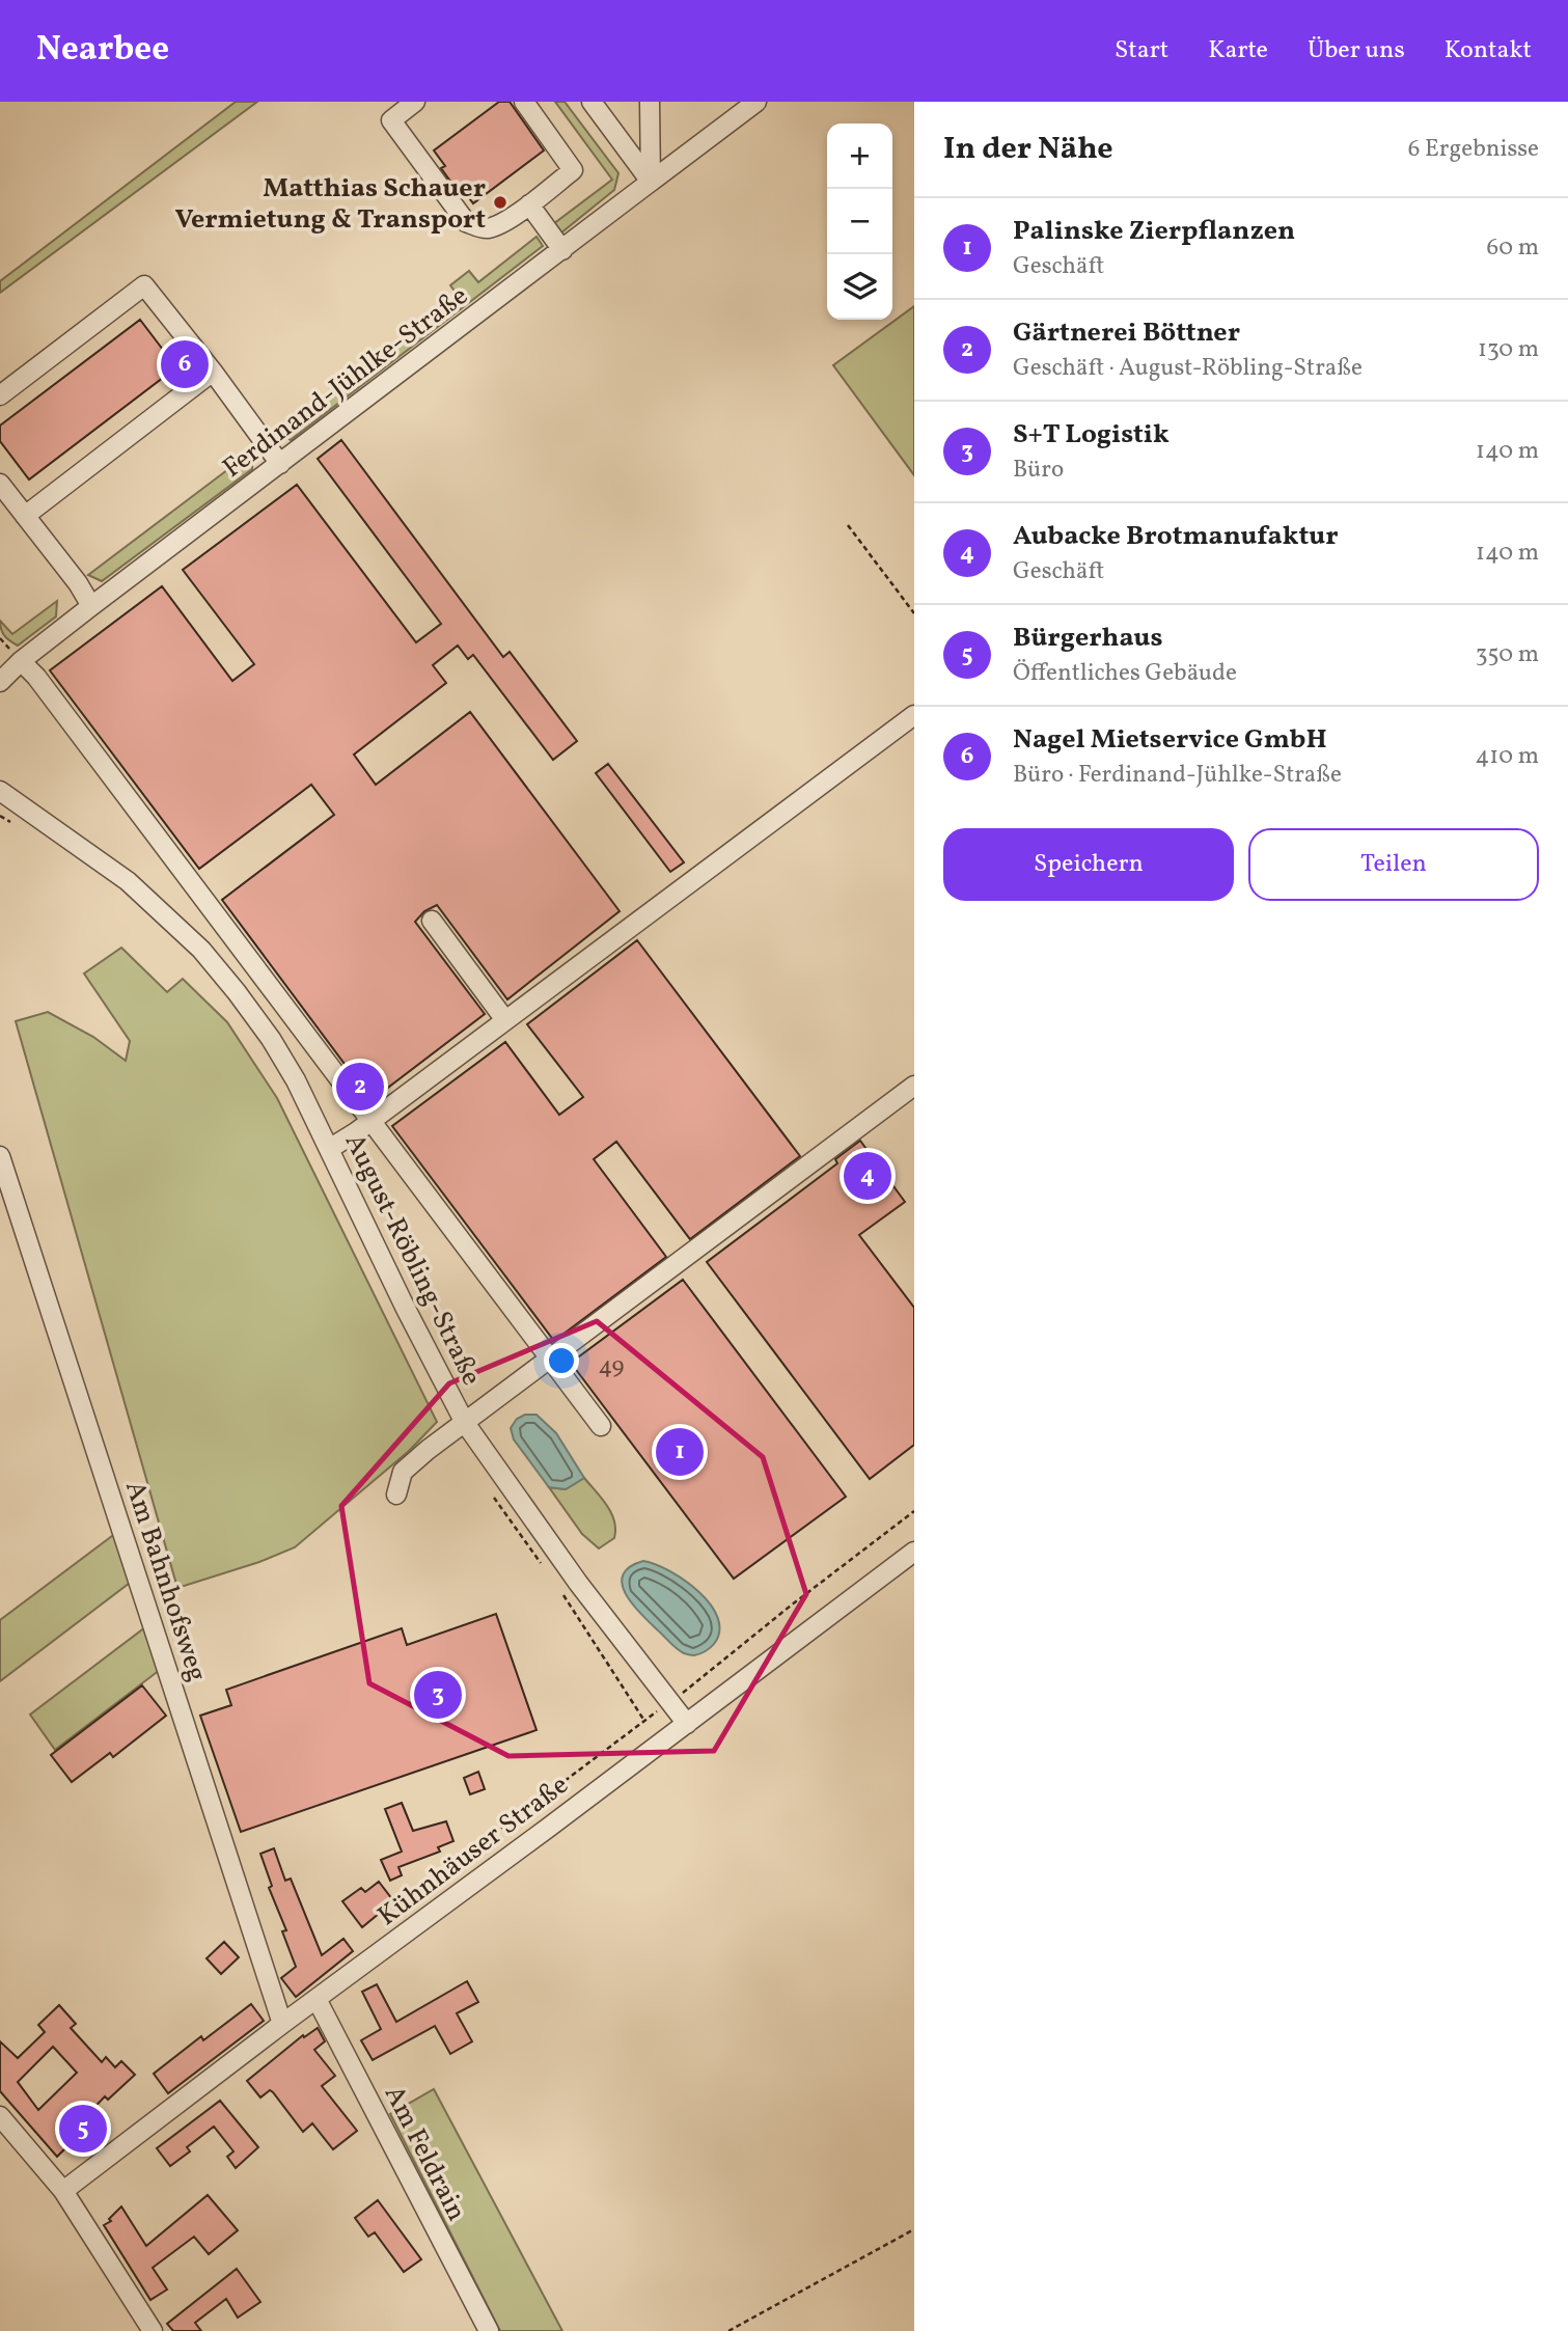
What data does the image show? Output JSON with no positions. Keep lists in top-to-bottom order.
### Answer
{
  "streets": {
    "street": [
      "Ferdinand-Jühlke-Straße",
      "August-Röbling-Straße",
      "Am Bahnhofsweg",
      "Kühnhäuser Straße",
      "Am Feldrain"
    ]
  },
  "crossings": [
    ["August-Röbling-Straße", "Kühnhäuser Straße"],
    ["Am Bahnhofsweg", "Kühnhäuser Straße"],
    ["Kühnhäuser Straße", "Am Feldrain"]
  ],
  "places": ["Matthias Schauer Vermietung & Transport"],
  "house_numbers": ["49"],
  "page": {
    "header": "Nearbee",
    "nav": [
      "Start",
      "Karte",
      "Über uns",
      "Kontakt"
    ],
    "heading": ["In der Nähe", "6 Ergebnisse"],
    "map_buttons": ["+", "−"],
    "list": [
      {
        "mark": "1",
        "name": "Palinske Zierpflanzen",
        "note": "Geschäft",
        "value": "60 m"
      },
      {
        "mark": "2",
        "name": "Gärtnerei Böttner",
        "note": "Geschäft · August-Röbling-Straße",
        "value": "130 m"
      },
      {
        "mark": "3",
        "name": "S+T Logistik",
        "note": "Büro",
        "value": "140 m"
      },
      {
        "mark": "4",
        "name": "Aubacke Brotmanufaktur",
        "note": "Geschäft",
        "value": "140 m"
      },
      {
        "mark": "5",
        "name": "Bürgerhaus",
        "note": "Öffentliches Gebäude",
        "value": "350 m"
      },
      {
        "mark": "6",
        "name": "Nagel Mietservice GmbH",
        "note": "Büro · Ferdinand-Jühlke-Straße",
        "value": "410 m"
      }
    ],
    "pins": [
      "6",
      "2",
      "4",
      "1",
      "3",
      "5"
    ],
    "buttons": ["Speichern", "Teilen"]
  }
}
